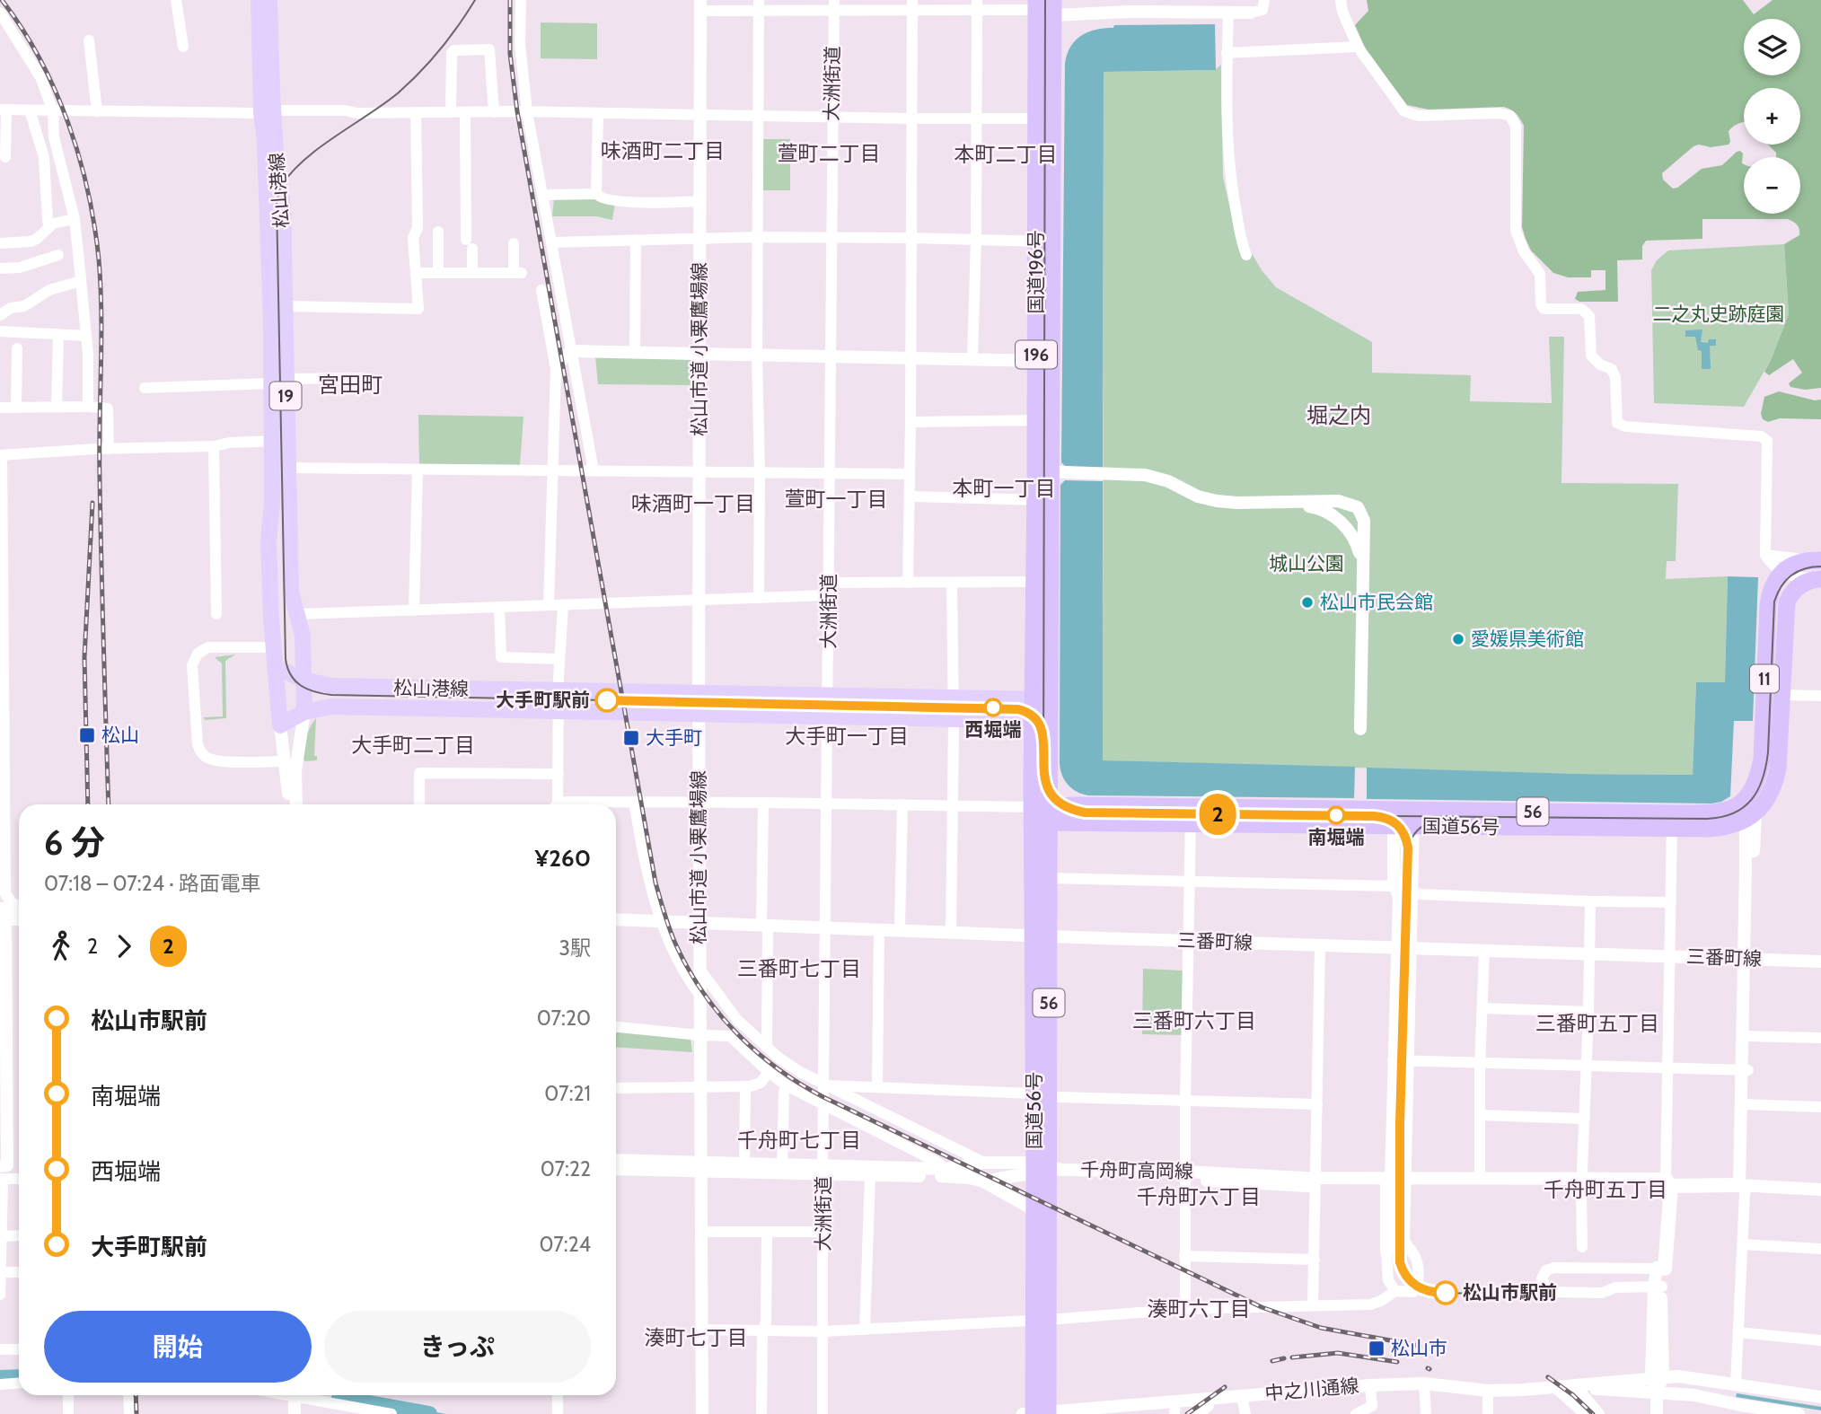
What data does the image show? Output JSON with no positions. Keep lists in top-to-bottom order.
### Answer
{
  "streets": {
    "highway": [
      "国道196号",
      "196",
      "11",
      "56",
      "国道56号"
    ],
    "main road": ["松山港線", "19"],
    "street": [
      "大洲街道",
      "松山市道 小栗鷹場線",
      "三番町線",
      "千舟町高岡線",
      "中之川通線"
    ]
  },
  "crossings": [
    ["大洲街道", "松山港線"],
    ["大洲街道", "三番町線"],
    ["大洲街道", "千舟町高岡線"],
    ["松山港線", "国道196号"],
    ["松山港線", "松山市道 小栗鷹場線"],
    ["国道196号", "国道56号"],
    ["松山市道 小栗鷹場線", "三番町線"],
    ["松山市道 小栗鷹場線", "千舟町高岡線"],
    ["11", "国道56号"],
    ["国道56号", "三番町線"],
    ["国道56号", "千舟町高岡線"],
    ["国道56号", "中之川通線"]
  ],
  "districts": [
    "味酒町二丁目",
    "萱町二丁目",
    "本町二丁目",
    "宮田町",
    "堀之内",
    "本町一丁目",
    "萱町一丁目",
    "味酒町一丁目",
    "大手町一丁目",
    "大手町二丁目",
    "三番町七丁目",
    "三番町六丁目",
    "三番町五丁目",
    "千舟町七丁目",
    "千舟町五丁目",
    "千舟町六丁目",
    "湊町六丁目",
    "湊町七丁目"
  ],
  "parks": ["二之丸史跡庭園", "城山公園"],
  "places": {
    "other": [
      "松山市民会館",
      "愛媛県美術館",
      "大手町駅前",
      "西堀端",
      "南堀端",
      "松山市駅前"
    ],
    "transit": ["松山", "大手町", "松山市"]
  },
  "lines": ["tram line 2"],
  "page": {
    "on_map": "2",
    "map_buttons": ["+", "−"],
    "heading": ["6 分", "07:18 – 07:24 · 路面電車", "¥260"],
    "legs": ["2", "2", "3駅"],
    "list": [
      {
        "name": "松山市駅前",
        "value": "07:20"
      },
      {
        "name": "南堀端",
        "value": "07:21"
      },
      {
        "name": "西堀端",
        "value": "07:22"
      },
      {
        "name": "大手町駅前",
        "value": "07:24"
      }
    ],
    "buttons": ["開始", "きっぷ"]
  }
}
